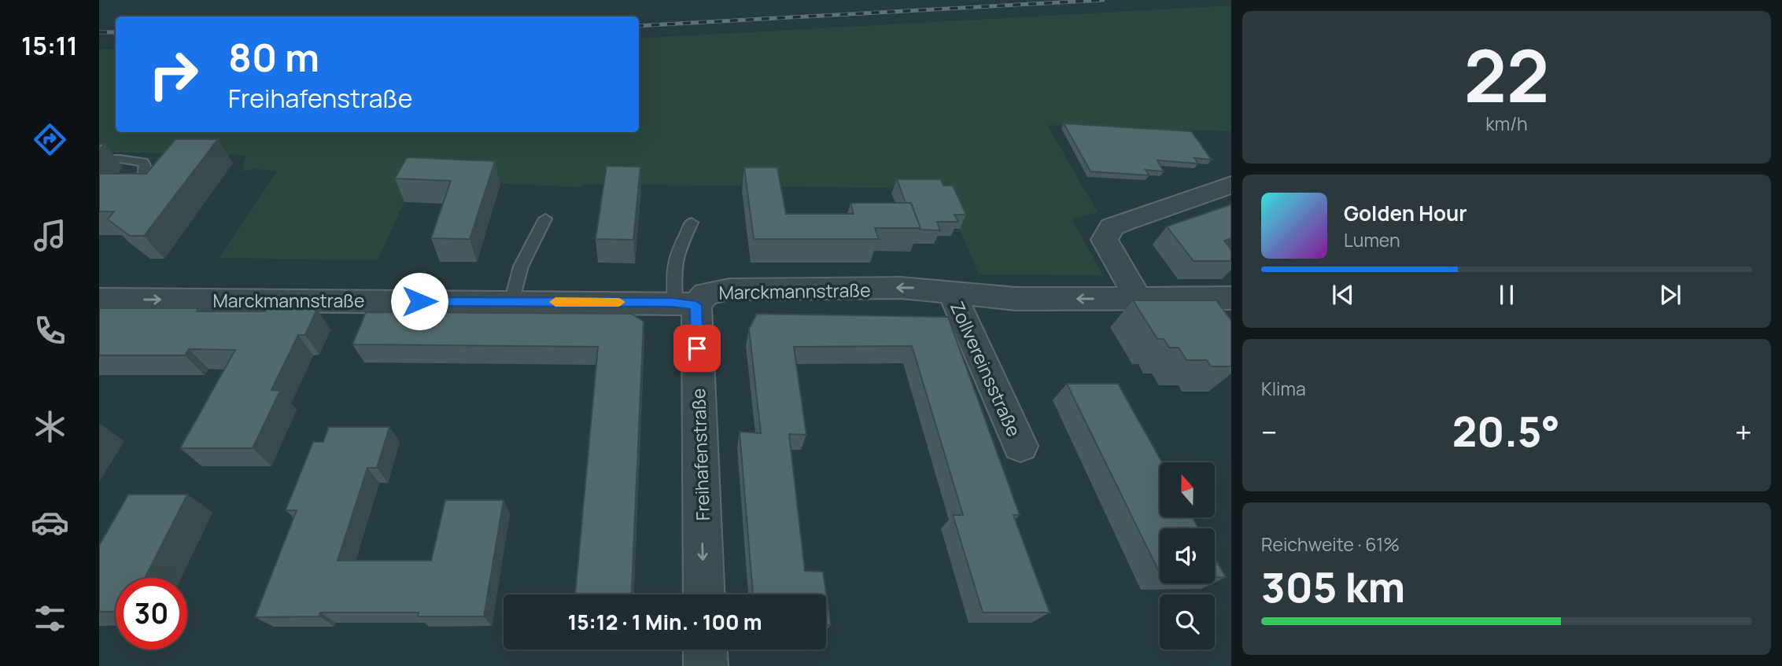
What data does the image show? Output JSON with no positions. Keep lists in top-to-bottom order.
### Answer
{
  "streets": {
    "street": ["Marckmannstraße", "Zollvereinsstraße", "Freihafenstraße"]
  },
  "crossings": [
    ["Marckmannstraße", "Zollvereinsstraße"],
    ["Marckmannstraße", "Freihafenstraße"]
  ],
  "one_way": ["Freihafenstraße"],
  "north": "top",
  "page": {
    "tabs": "15:11",
    "tile": [
      ["22", "km/h"],
      "Klima",
      ["Reichweite · 61%", "305 km"]
    ],
    "turn": ["80 m", "Freihafenstraße"],
    "song": ["Golden Hour", "Lumen"],
    "heat": ["−", "20.5°", "+"],
    "limit": "30",
    "trip": "15:12 · 1 Min. · 100 m"
  }
}
